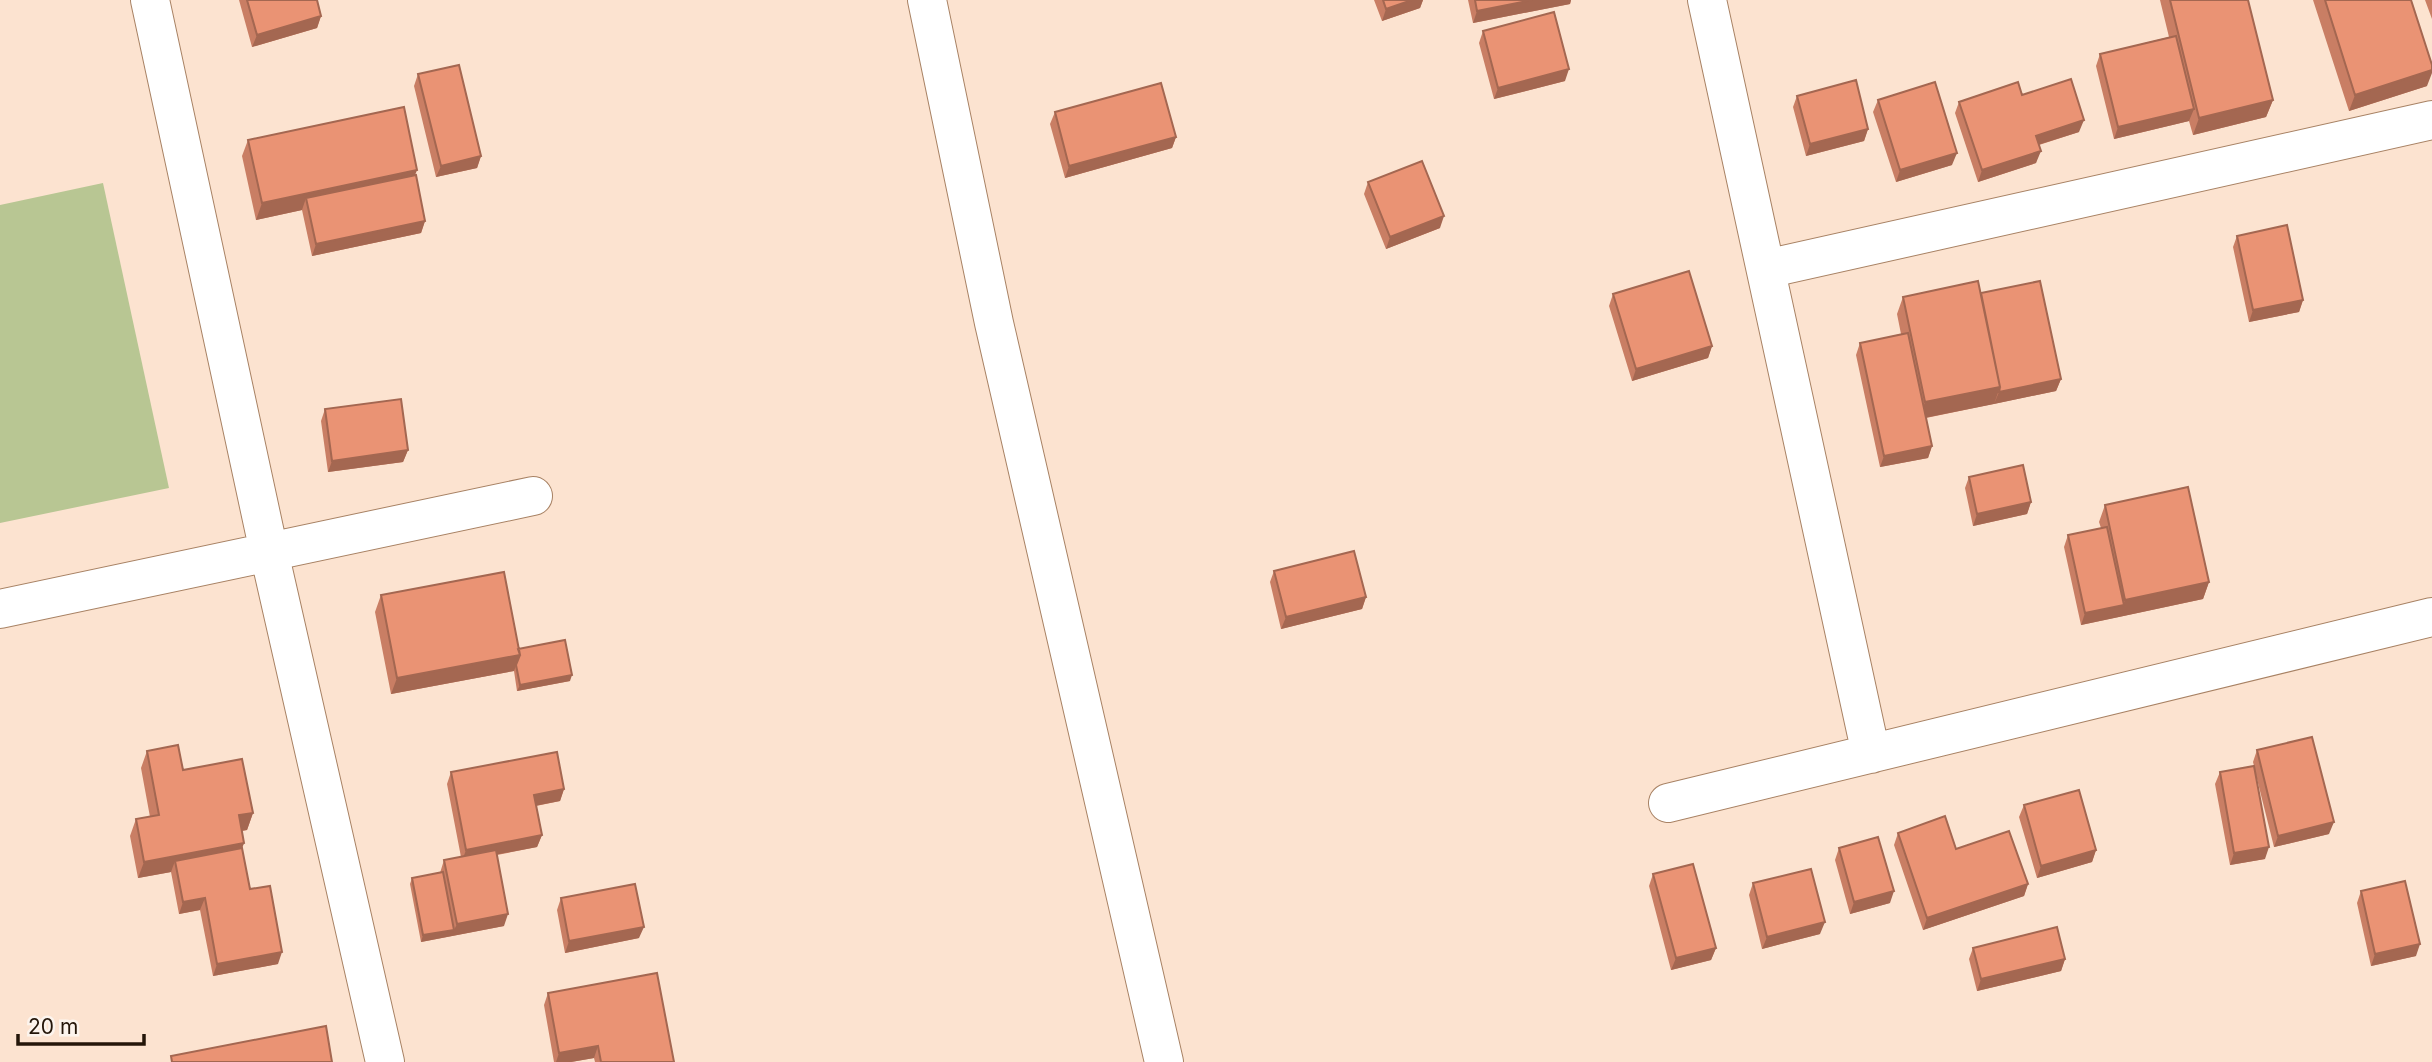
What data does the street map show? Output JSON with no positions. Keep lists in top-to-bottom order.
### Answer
{
  "scale_bar": "20 m"
}
